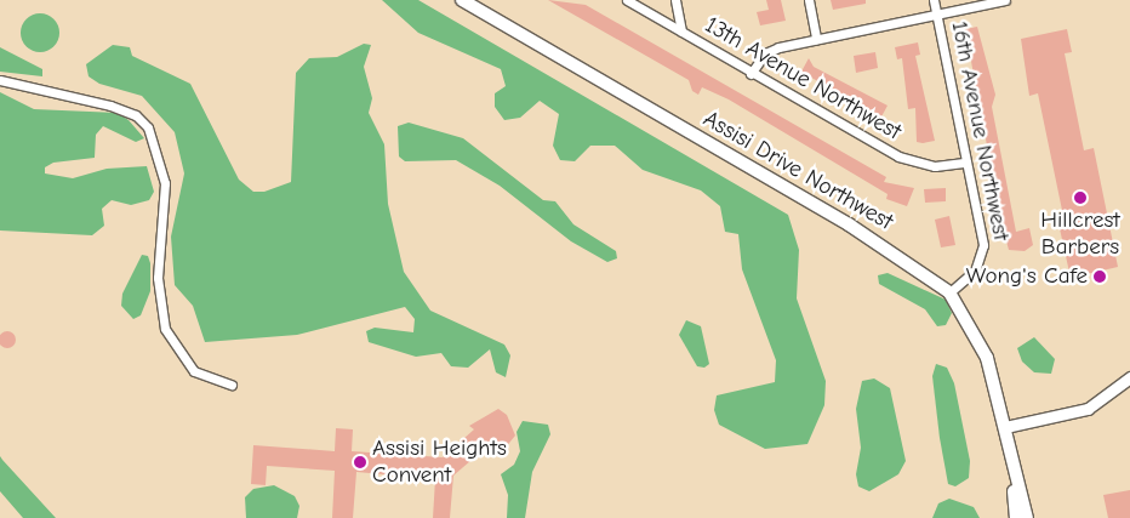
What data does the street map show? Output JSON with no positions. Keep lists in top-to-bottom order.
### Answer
{
  "streets": {
    "main road": ["Assisi Drive Northwest"],
    "street": ["13th Avenue Northwest", "16th Avenue Northwest"]
  },
  "crossings": [
    ["13th Avenue Northwest", "16th Avenue Northwest"],
    ["16th Avenue Northwest", "Assisi Drive Northwest"]
  ],
  "places": ["Hillcrest Barbers", "Wong's Cafe", "Assisi Heights Convent"]
}
